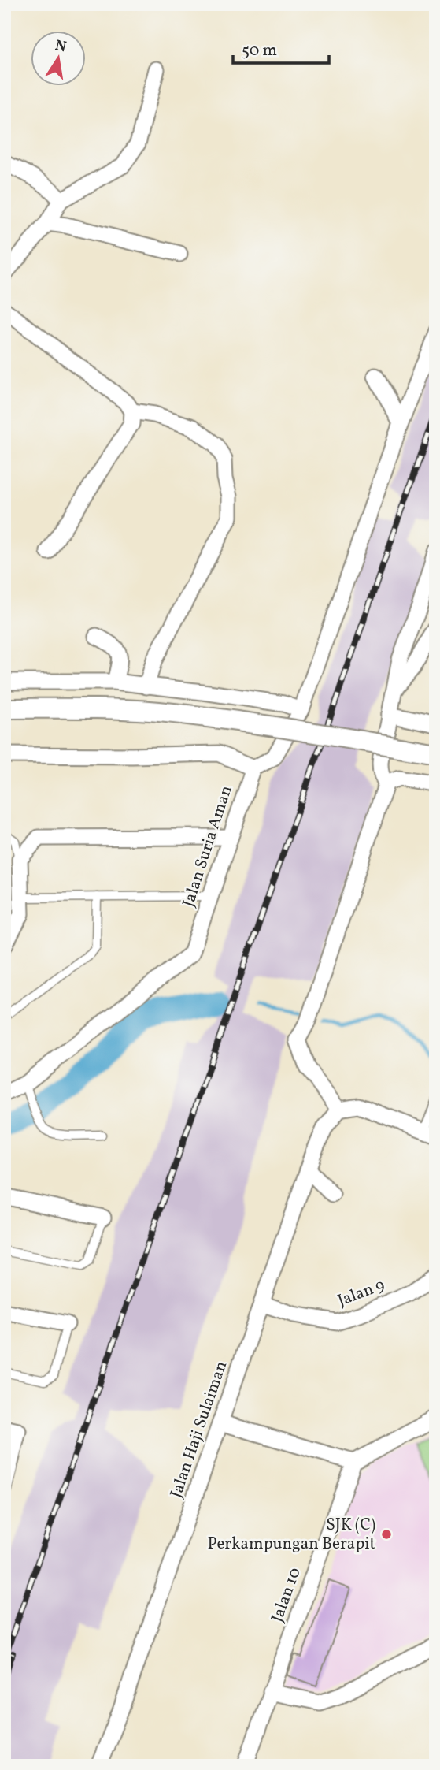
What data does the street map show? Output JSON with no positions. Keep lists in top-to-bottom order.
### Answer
{
  "streets": {
    "street": [
      "Jalan Suria Aman",
      "Jalan 9",
      "Jalan Haji Sulaiman",
      "Jalan 10"
    ]
  },
  "crossings": [
    ["Jalan 9", "Jalan Haji Sulaiman"]
  ],
  "places": ["SJK (C) Perkampungan Berapit"],
  "scale_bar": "50 m",
  "north": "top"
}
